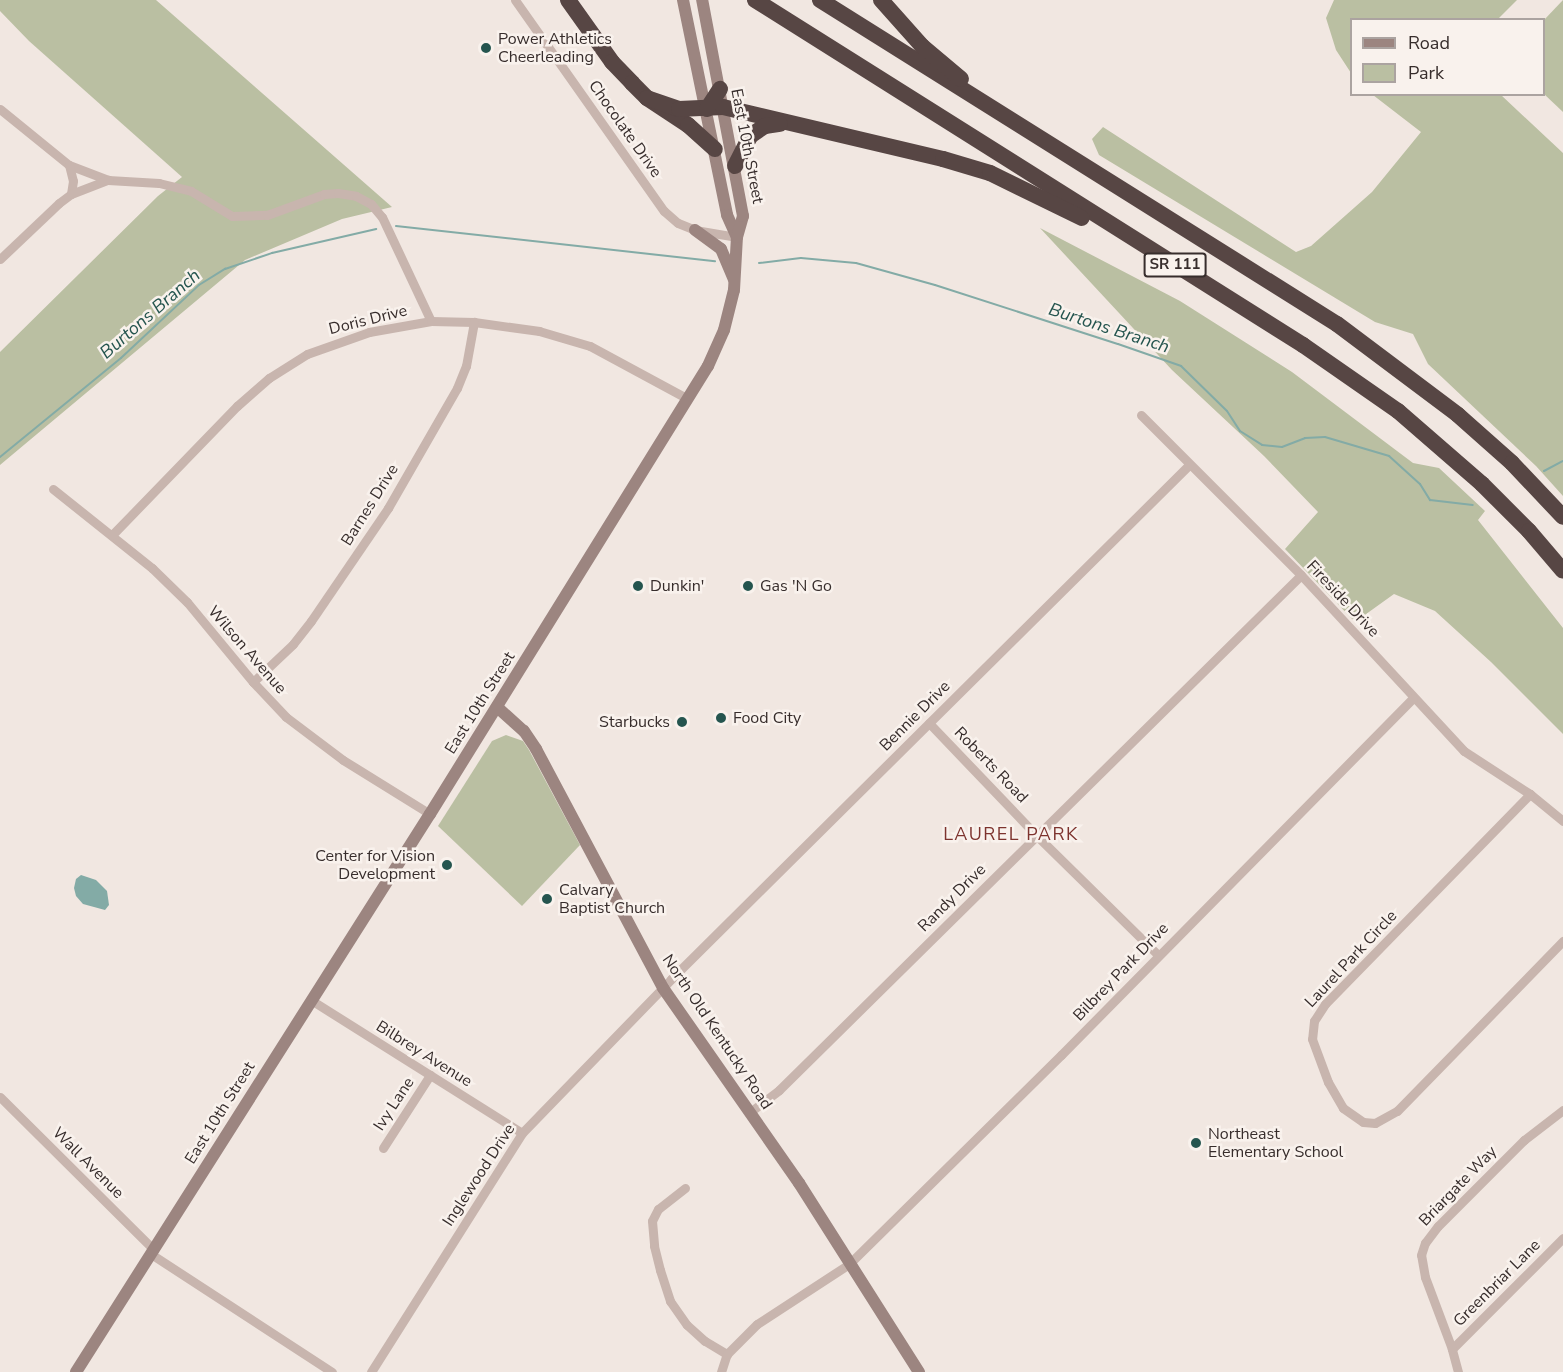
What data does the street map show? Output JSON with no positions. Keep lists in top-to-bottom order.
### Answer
{
  "streets": {
    "highway": ["SR 111"],
    "main road": ["East 10th Street", "North Old Kentucky Road"],
    "street": [
      "Chocolate Drive",
      "Doris Drive",
      "Barnes Drive",
      "Fireside Drive",
      "Wilson Avenue",
      "Bennie Drive",
      "Roberts Road",
      "Randy Drive",
      "Laurel Park Circle",
      "Bilbrey Park Drive",
      "Bilbrey Avenue",
      "Ivy Lane",
      "Wall Avenue",
      "Inglewood Drive",
      "Briargate Way",
      "Greenbriar Lane"
    ]
  },
  "crossings": [
    ["Chocolate Drive", "East 10th Street"],
    ["East 10th Street", "Doris Drive"],
    ["East 10th Street", "Wilson Avenue"],
    ["East 10th Street", "North Old Kentucky Road"],
    ["East 10th Street", "Bilbrey Avenue"],
    ["East 10th Street", "Wall Avenue"],
    ["Doris Drive", "Barnes Drive"],
    ["Doris Drive", "Wilson Avenue"],
    ["Barnes Drive", "Wilson Avenue"],
    ["Fireside Drive", "Bennie Drive"],
    ["Fireside Drive", "Randy Drive"],
    ["Fireside Drive", "Laurel Park Circle"],
    ["Fireside Drive", "Bilbrey Park Drive"],
    ["Bennie Drive", "Roberts Road"],
    ["Bennie Drive", "North Old Kentucky Road"],
    ["Bennie Drive", "Inglewood Drive"],
    ["Roberts Road", "Randy Drive"],
    ["Roberts Road", "Bilbrey Park Drive"],
    ["Randy Drive", "North Old Kentucky Road"],
    ["Bilbrey Park Drive", "North Old Kentucky Road"],
    ["North Old Kentucky Road", "Inglewood Drive"],
    ["Bilbrey Avenue", "Ivy Lane"],
    ["Bilbrey Avenue", "Inglewood Drive"],
    ["Briargate Way", "Greenbriar Lane"]
  ],
  "districts": ["LAUREL PARK"],
  "water": ["Burtons Branch"],
  "places": [
    "Power Athletics Cheerleading",
    "Dunkin'",
    "Gas 'N Go",
    "Food City",
    "Starbucks",
    "Center for Vision Development",
    "Calvary Baptist Church",
    "Northeast Elementary School"
  ],
  "legend": ["Road", "Park"]
}
